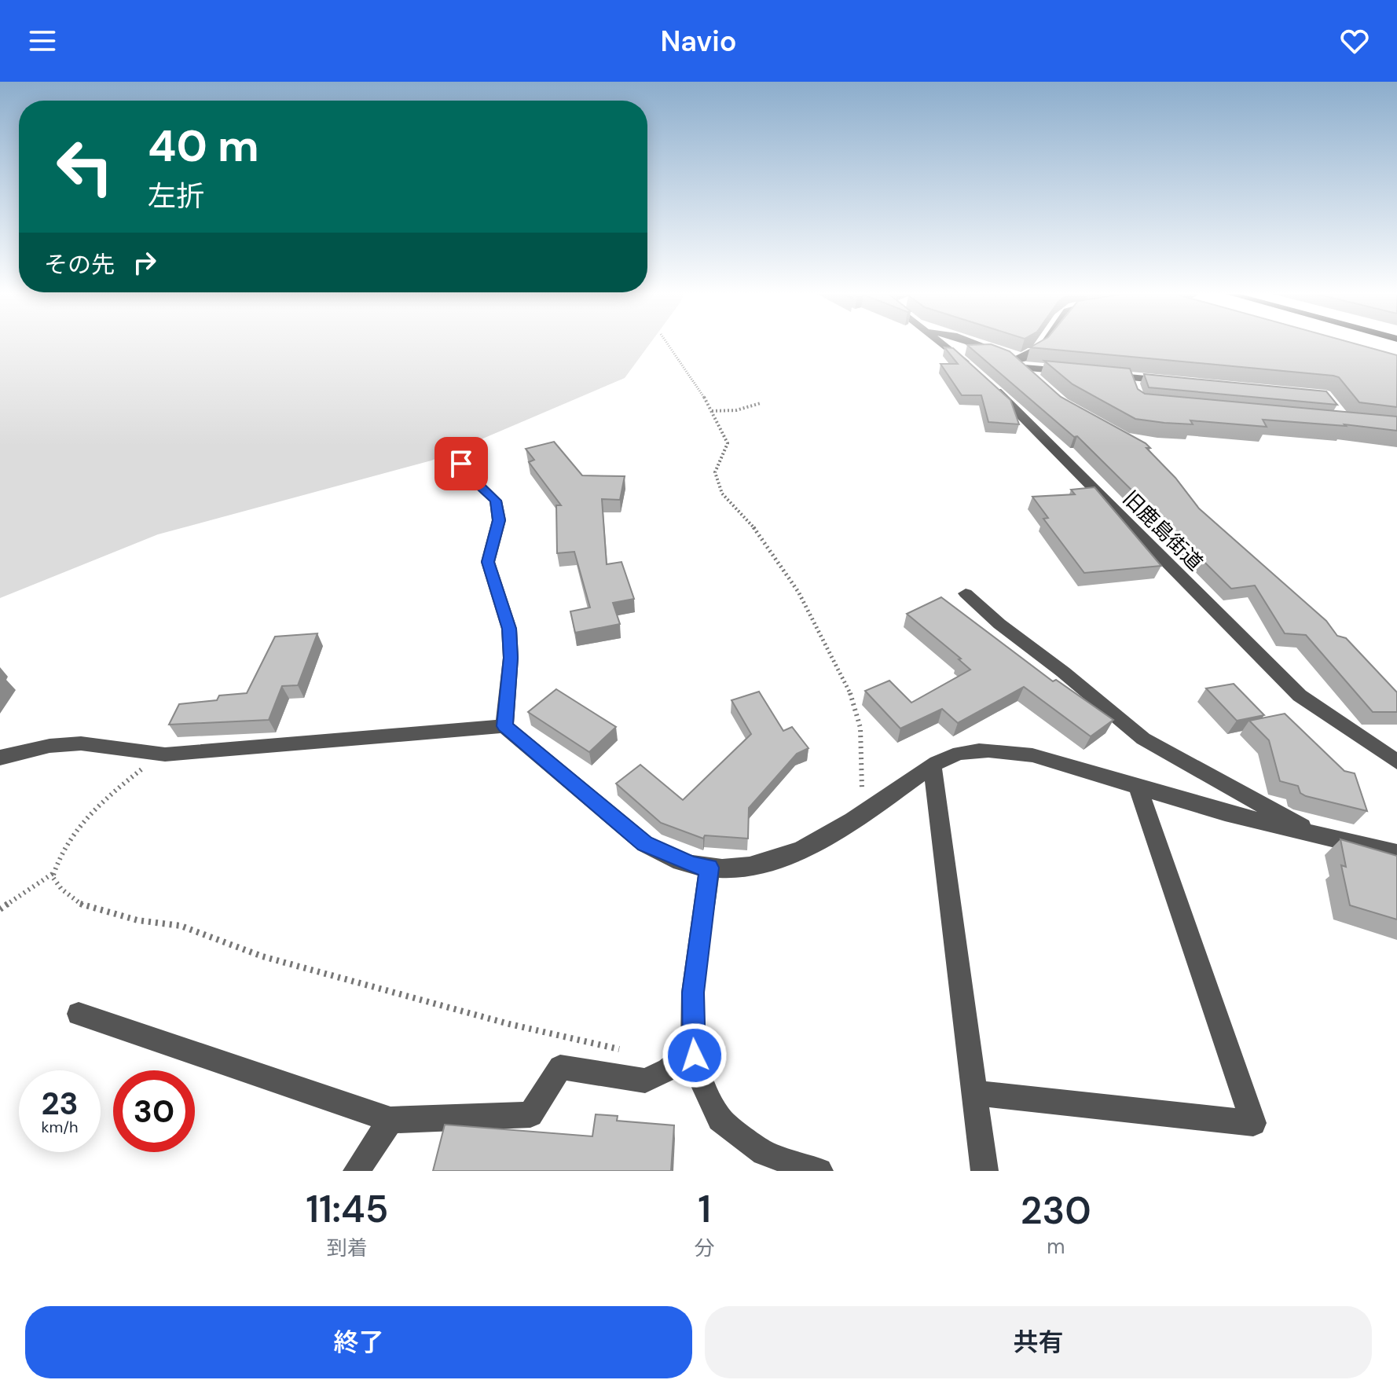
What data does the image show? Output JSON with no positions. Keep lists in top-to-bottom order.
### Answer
{
  "streets": {
    "street": ["旧鹿島街道"]
  },
  "page": {
    "header": "Navio",
    "turn": ["40 m", "左折"],
    "then": "その先",
    "speed": "23 km/h",
    "limit": "30",
    "eta": [
      "11:45",
      "到着",
      "1",
      "分",
      "230",
      "m"
    ],
    "buttons": ["終了", "共有"]
  }
}
